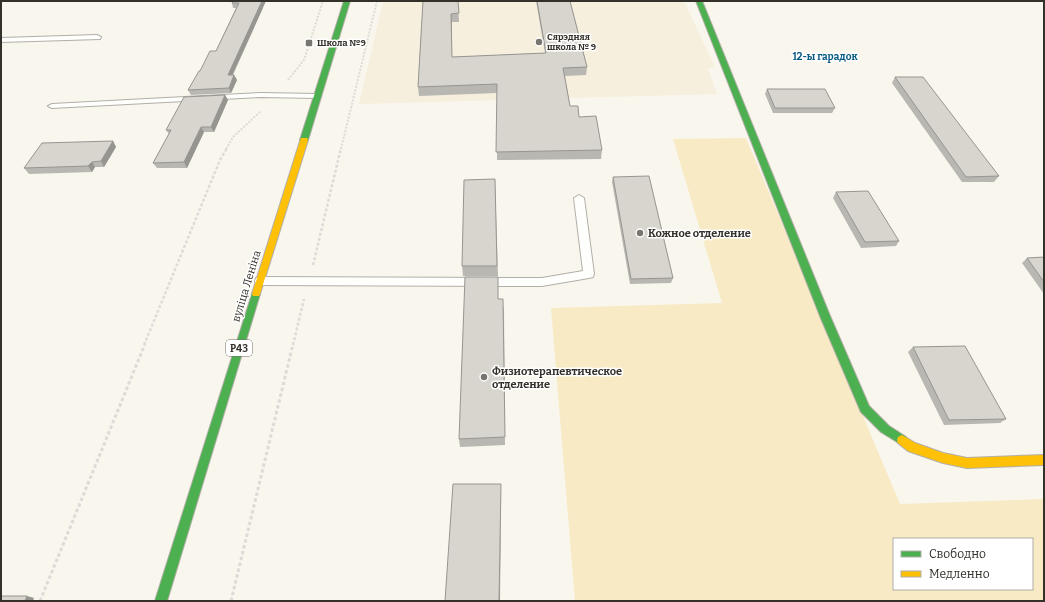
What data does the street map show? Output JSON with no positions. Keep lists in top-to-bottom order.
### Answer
{
  "streets": {
    "main road": ["вуліца Леніна", "Р43"]
  },
  "districts": ["12-ы гарадок"],
  "places": {
    "other": ["Сярэдняя школа № 9", "Кожное отделение", "Физиотерапевтическое отделение"],
    "transit": ["Школа №9"]
  },
  "legend": ["Свободно", "Медленно"]
}
